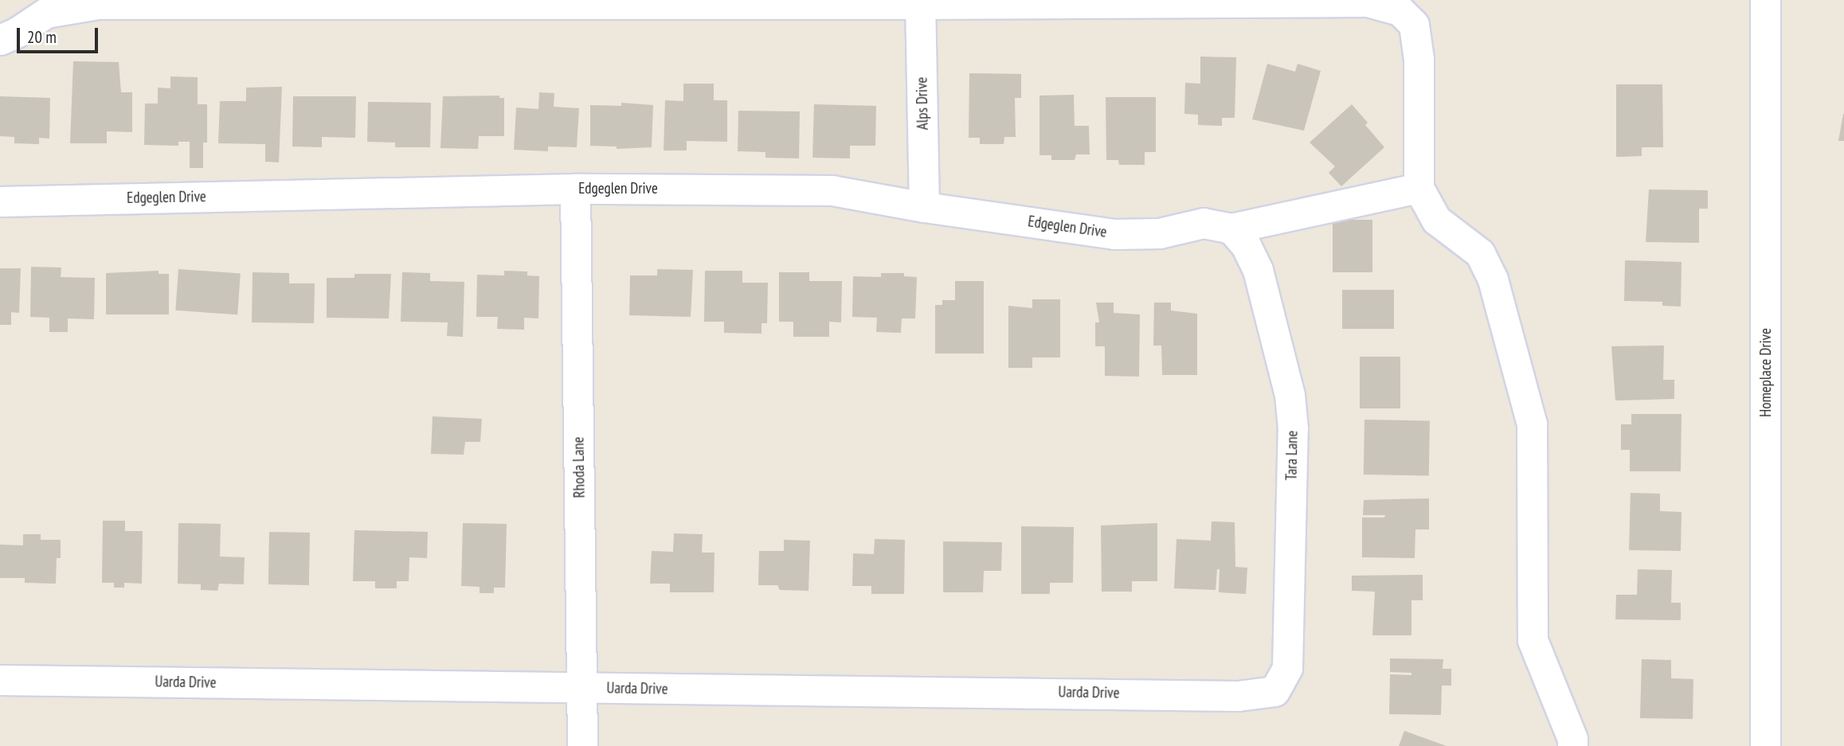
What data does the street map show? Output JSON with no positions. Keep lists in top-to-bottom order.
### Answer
{
  "streets": {
    "street": [
      "Alps Drive",
      "Edgeglen Drive",
      "Homeplace Drive",
      "Tara Lane",
      "Rhoda Lane",
      "Uarda Drive"
    ]
  },
  "crossings": [
    ["Alps Drive", "Edgeglen Drive"],
    ["Edgeglen Drive", "Tara Lane"],
    ["Edgeglen Drive", "Rhoda Lane"],
    ["Tara Lane", "Uarda Drive"],
    ["Rhoda Lane", "Uarda Drive"]
  ],
  "scale_bar": "20 m"
}
